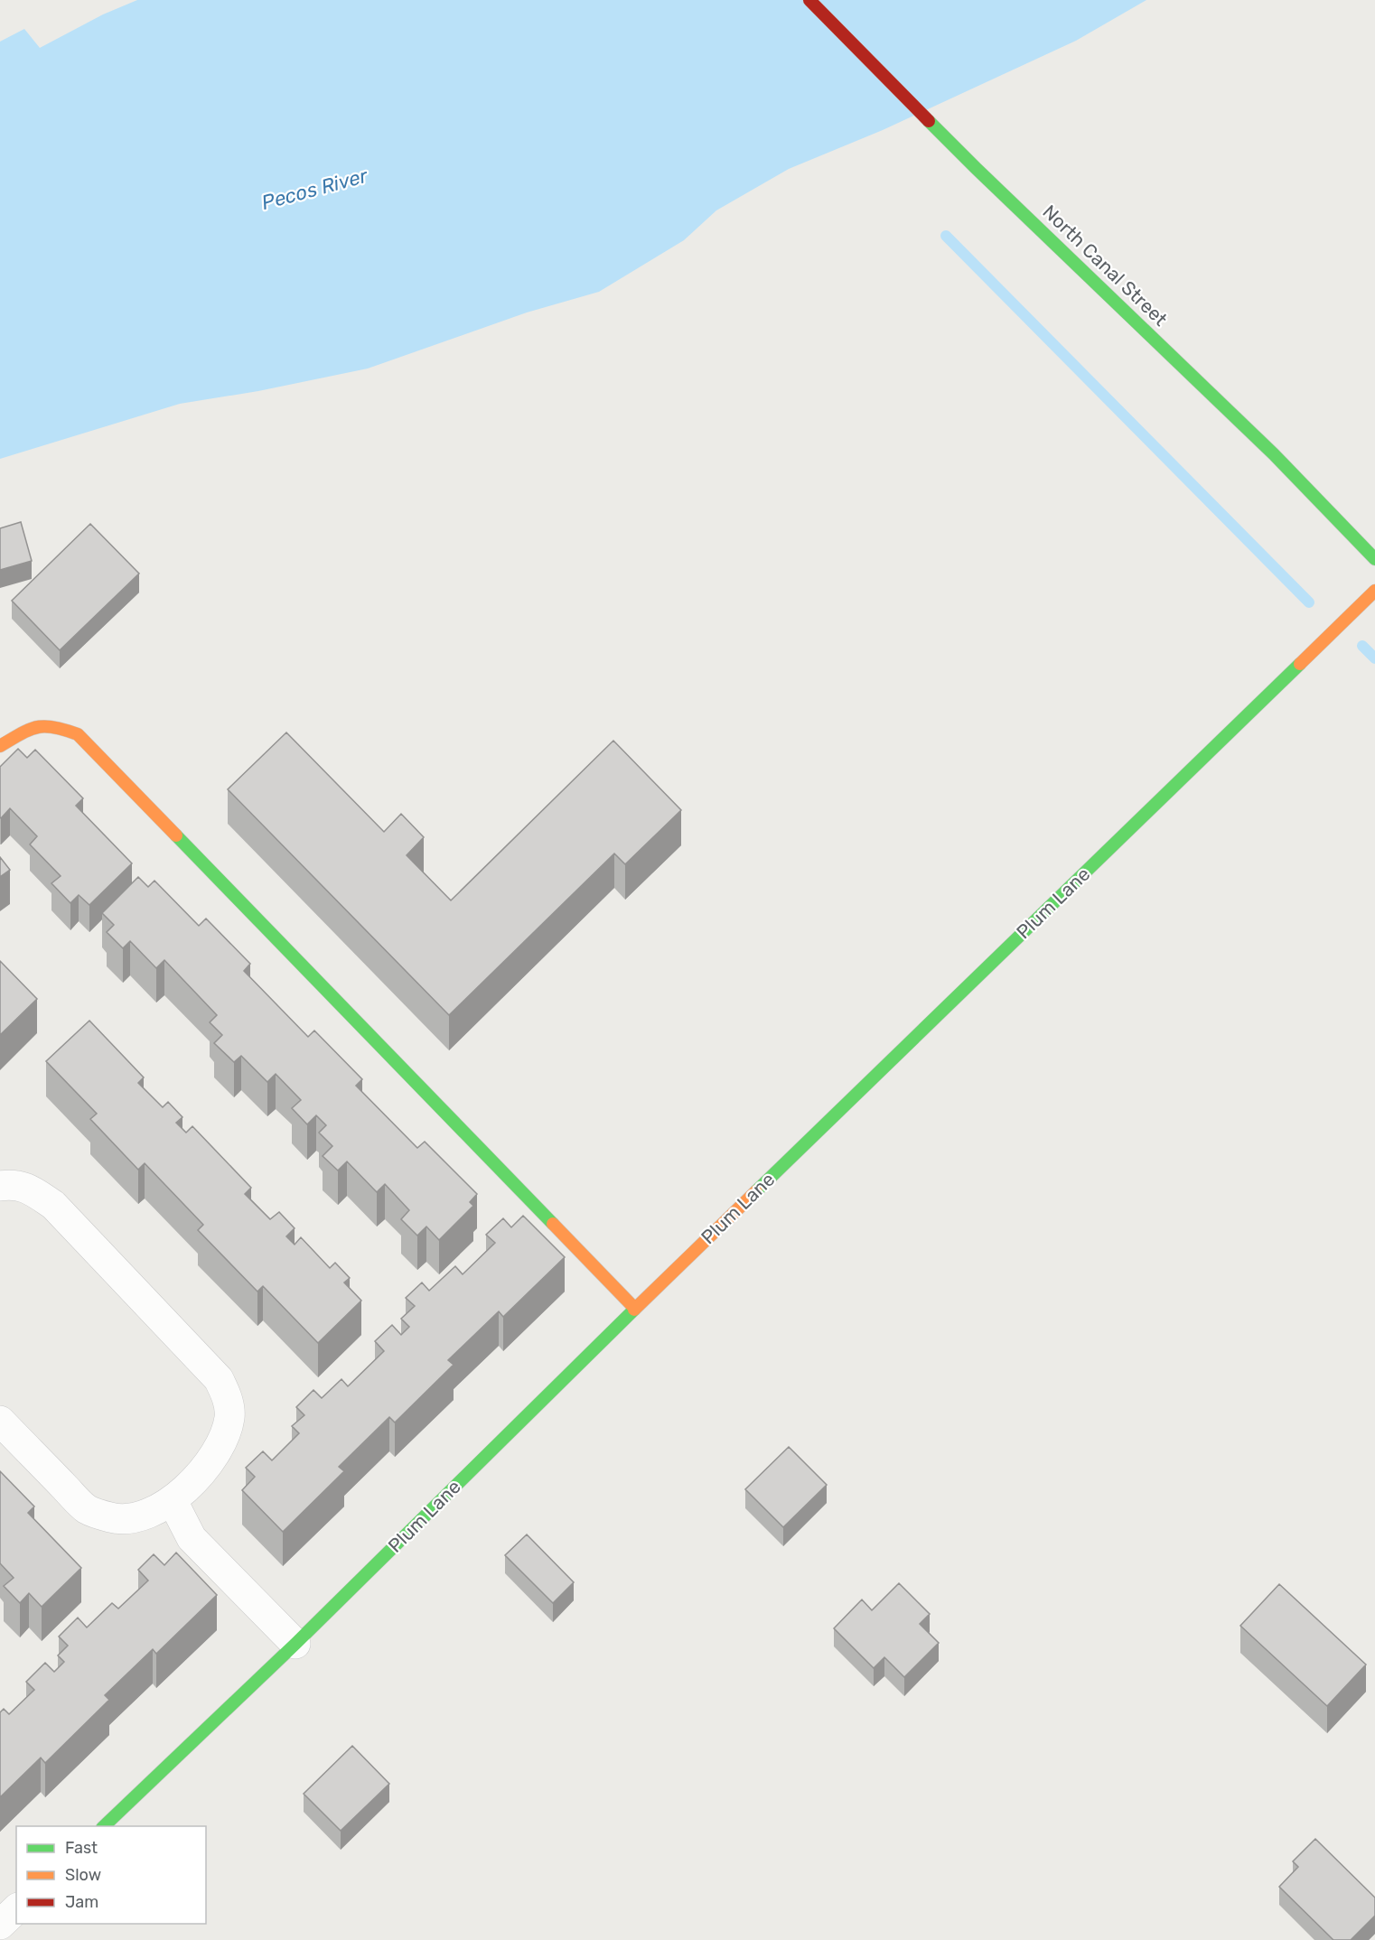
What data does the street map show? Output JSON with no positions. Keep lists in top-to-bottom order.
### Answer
{
  "streets": {
    "street": ["North Canal Street", "Plum Lane"]
  },
  "water": ["Pecos River"],
  "legend": ["Fast", "Slow", "Jam"]
}
